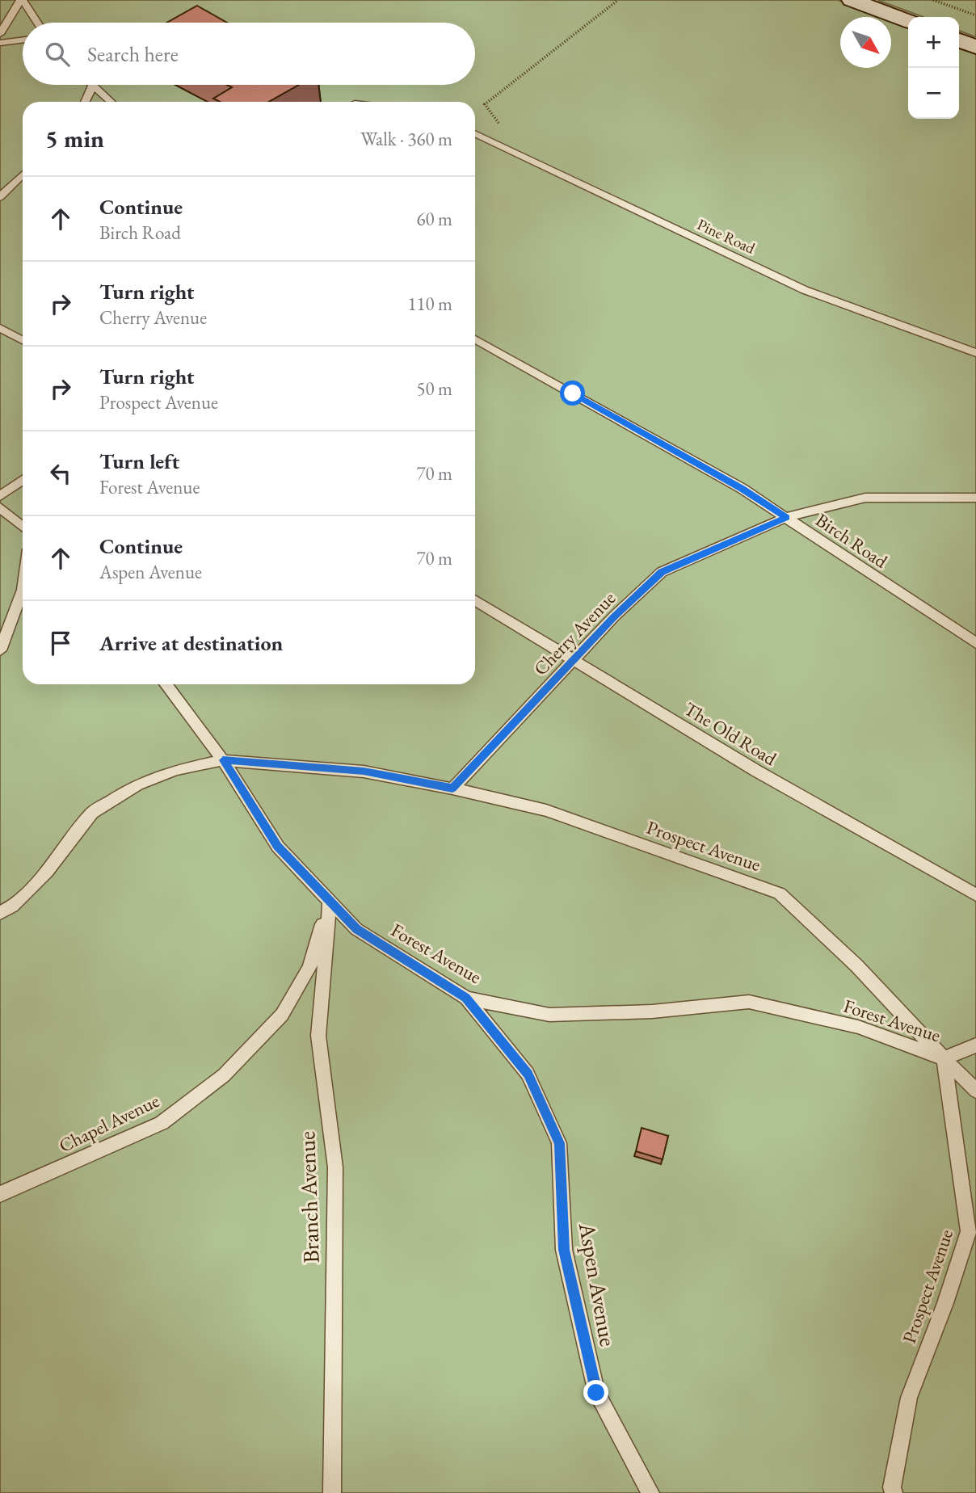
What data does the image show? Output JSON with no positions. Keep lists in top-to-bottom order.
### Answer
{
  "streets": {
    "lane": [
      "Pine Road",
      "Birch Road",
      "Cherry Avenue",
      "The Old Road",
      "Prospect Avenue",
      "Forest Avenue",
      "Chapel Avenue",
      "Branch Avenue",
      "Aspen Avenue"
    ]
  },
  "crossings": [
    ["Birch Road", "Cherry Avenue"],
    ["Cherry Avenue", "The Old Road"],
    ["Cherry Avenue", "Prospect Avenue"],
    ["Prospect Avenue", "Forest Avenue"],
    ["Forest Avenue", "Chapel Avenue"],
    ["Forest Avenue", "Branch Avenue"],
    ["Forest Avenue", "Aspen Avenue"],
    ["Chapel Avenue", "Branch Avenue"]
  ],
  "north": "bottom right",
  "page": {
    "map_buttons": ["+", "−"],
    "search": "Search here",
    "heading": ["5 min", "Walk · 360 m"],
    "list": [
      ["Continue", "Birch Road", "60 m"],
      ["Turn right", "Cherry Avenue", "110 m"],
      ["Turn right", "Prospect Avenue", "50 m"],
      ["Turn left", "Forest Avenue", "70 m"],
      ["Continue", "Aspen Avenue", "70 m"],
      "Arrive at destination"
    ]
  }
}
